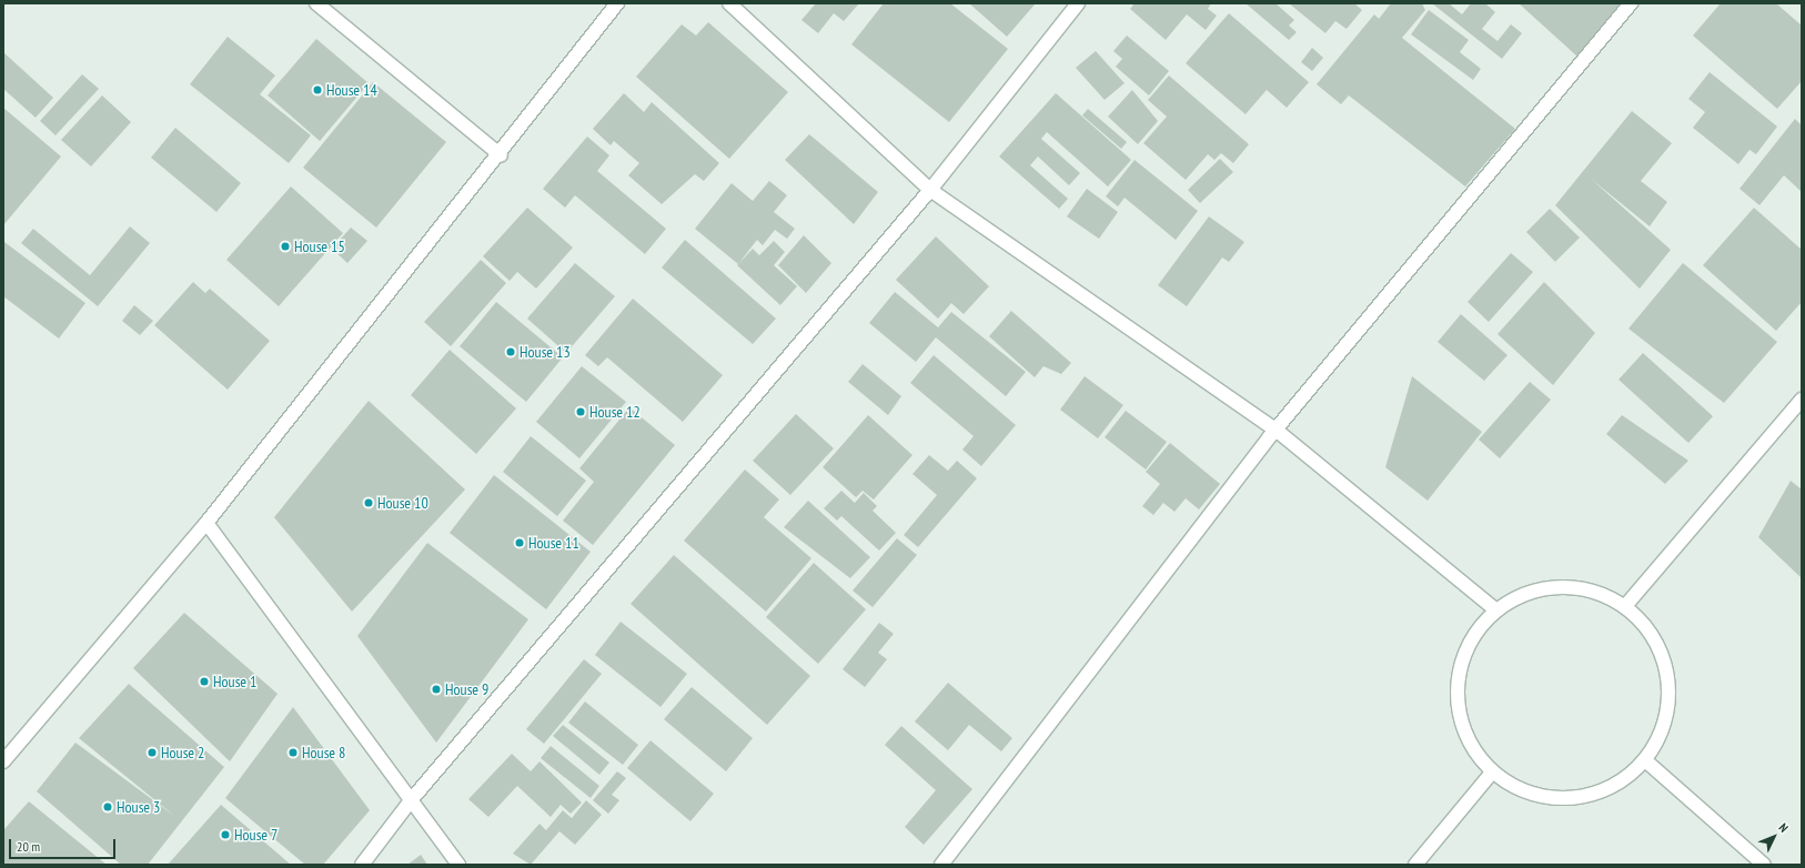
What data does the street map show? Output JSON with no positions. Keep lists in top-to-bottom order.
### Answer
{
  "places": [
    "House 14",
    "House 15",
    "House 13",
    "House 12",
    "House 10",
    "House 11",
    "House 1",
    "House 9",
    "House 2",
    "House 8",
    "House 3",
    "House 7"
  ],
  "scale_bar": "20 m",
  "north": "top right"
}
